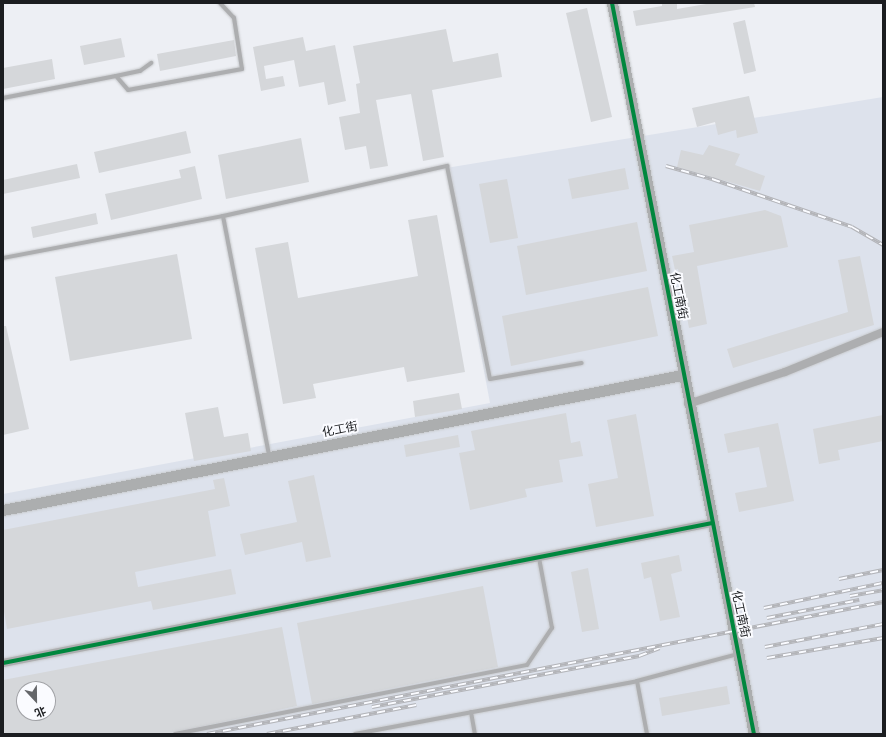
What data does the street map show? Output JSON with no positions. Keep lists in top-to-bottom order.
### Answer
{
  "streets": {
    "street": ["化工南街", "化工街"]
  },
  "crossings": [
    ["化工南街", "化工街"]
  ],
  "north": "bottom"
}
